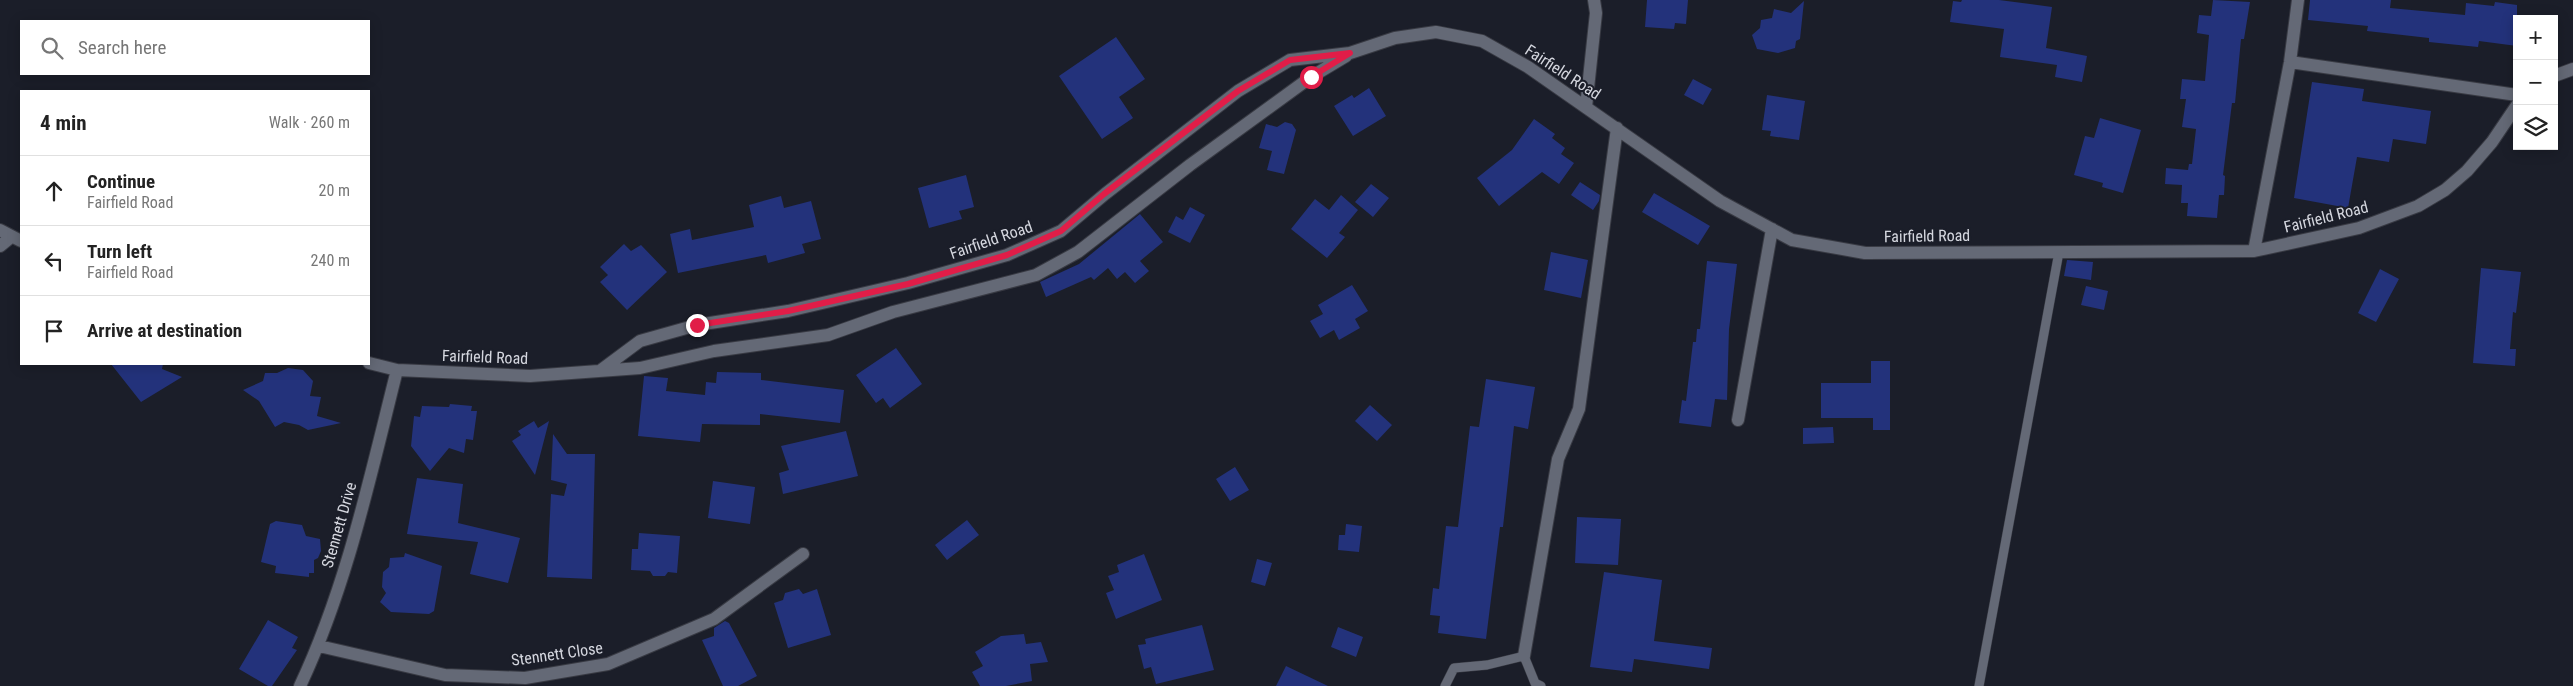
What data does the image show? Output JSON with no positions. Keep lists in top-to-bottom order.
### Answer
{
  "streets": {
    "street": ["Fairfield Road", "Stennett Drive", "Stennett Close"]
  },
  "crossings": [
    ["Fairfield Road", "Stennett Drive"],
    ["Stennett Drive", "Stennett Close"]
  ],
  "page": {
    "map_buttons": ["+", "−"],
    "search": "Search here",
    "heading": ["4 min", "Walk · 260 m"],
    "list": [
      ["Continue", "Fairfield Road", "20 m"],
      ["Turn left", "Fairfield Road", "240 m"],
      "Arrive at destination"
    ]
  }
}
